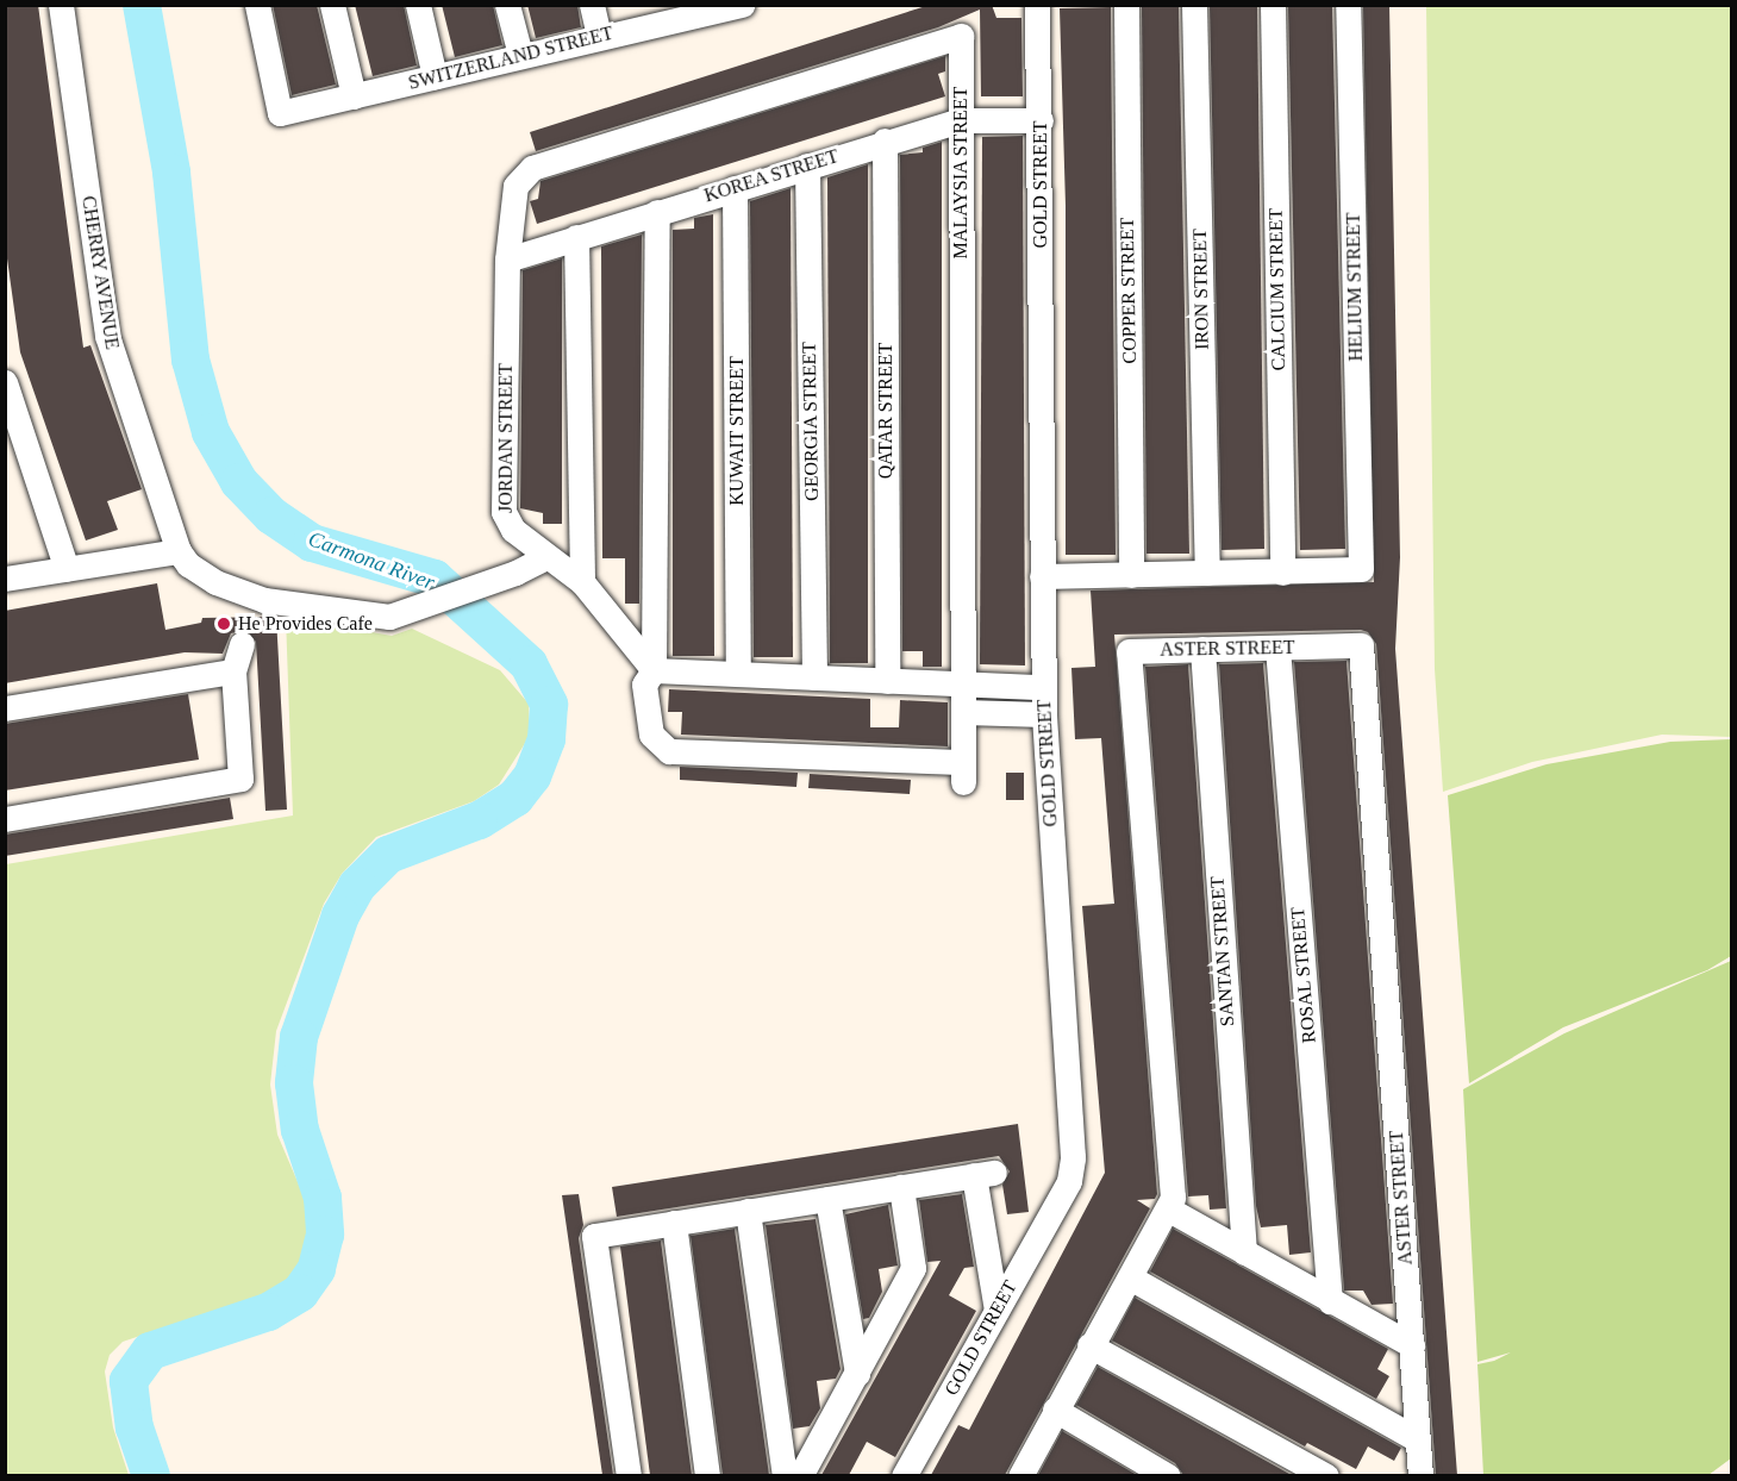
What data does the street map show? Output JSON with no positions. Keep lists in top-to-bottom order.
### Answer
{
  "streets": {
    "street": [
      "SWITZERLAND STREET",
      "MALAYSIA STREET",
      "KOREA STREET",
      "GOLD STREET",
      "CHERRY AVENUE",
      "HELIUM STREET",
      "IRON STREET",
      "CALCIUM STREET",
      "COPPER STREET",
      "QATAR STREET",
      "GEORGIA STREET",
      "KUWAIT STREET",
      "JORDAN STREET",
      "ASTER STREET",
      "SANTAN STREET",
      "ROSAL STREET"
    ]
  },
  "crossings": [
    ["MALAYSIA STREET", "KOREA STREET"],
    ["MALAYSIA STREET", "JORDAN STREET"],
    ["KOREA STREET", "GOLD STREET"],
    ["KOREA STREET", "QATAR STREET"],
    ["KOREA STREET", "GEORGIA STREET"],
    ["KOREA STREET", "KUWAIT STREET"],
    ["KOREA STREET", "JORDAN STREET"],
    ["CHERRY AVENUE", "JORDAN STREET"],
    ["HELIUM STREET", "CALCIUM STREET"],
    ["ASTER STREET", "SANTAN STREET"],
    ["ASTER STREET", "ROSAL STREET"]
  ],
  "water": ["Carmona River"],
  "places": ["He Provides Cafe"]
}
